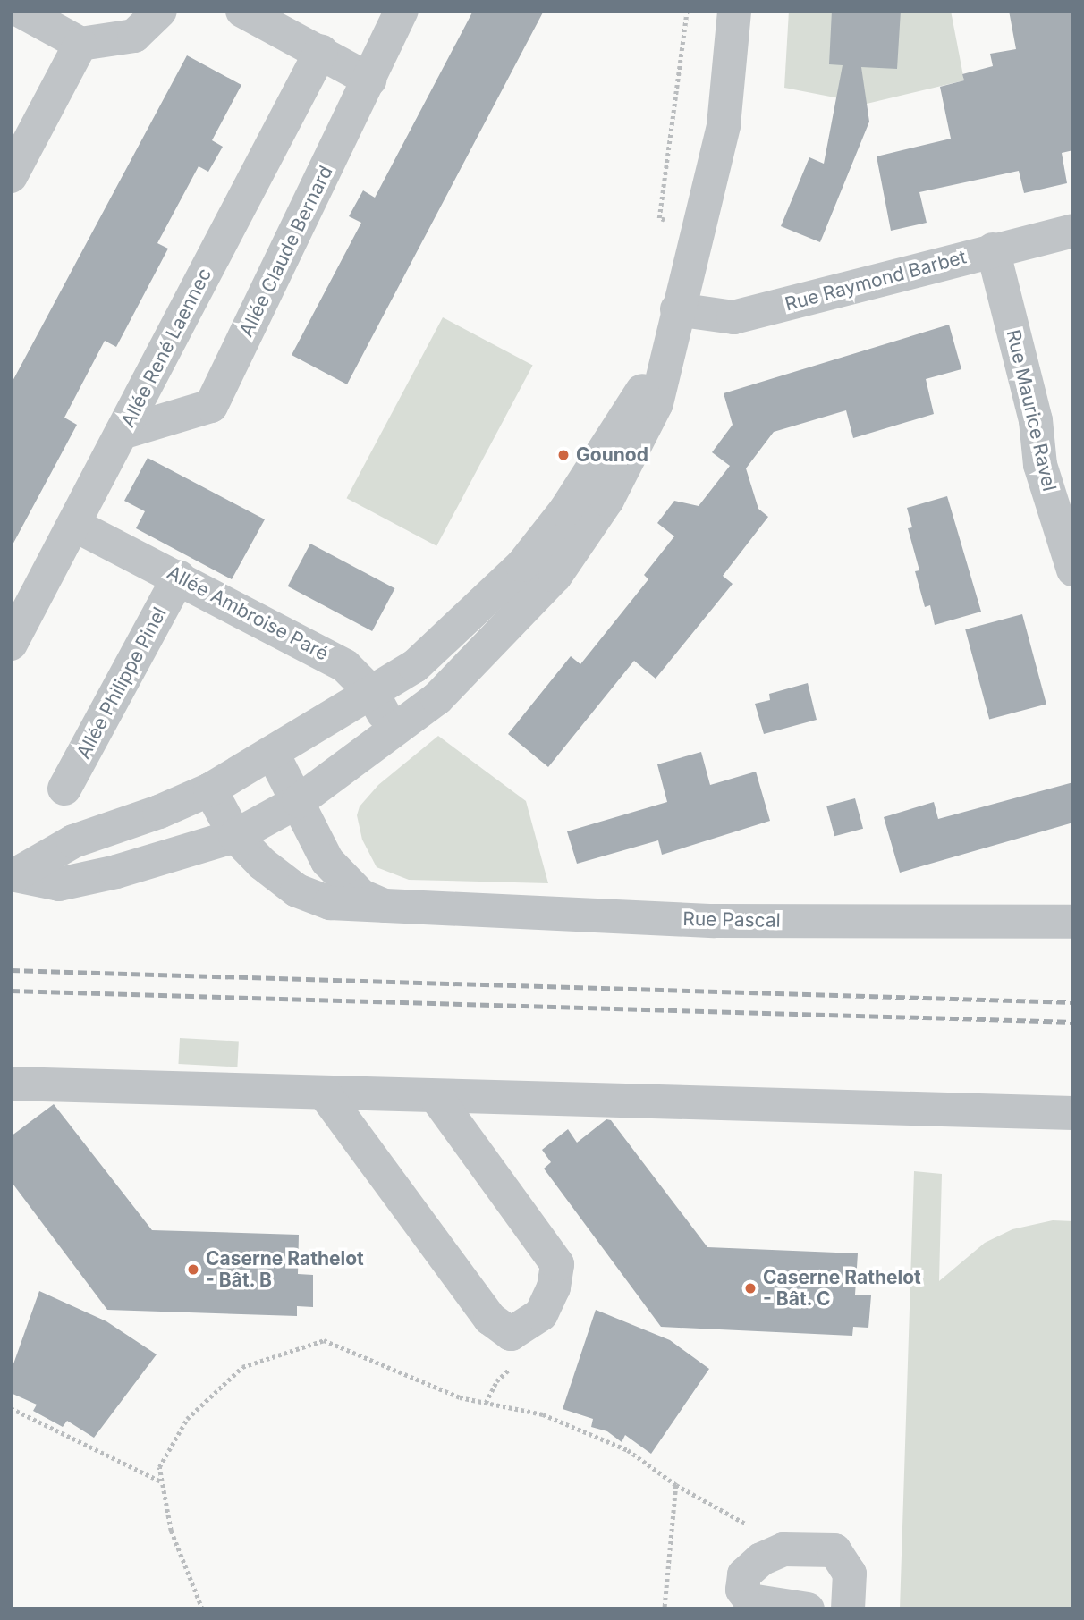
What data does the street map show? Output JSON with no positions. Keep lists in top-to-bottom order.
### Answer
{
  "streets": {
    "street": [
      "Allée Claude Bernard",
      "Rue Raymond Barbet",
      "Allée René Laennec",
      "Rue Maurice Ravel",
      "Allée Ambroise Paré",
      "Allée Philippe Pinel",
      "Rue Pascal"
    ]
  },
  "crossings": [
    ["Allée Claude Bernard", "Allée René Laennec"],
    ["Rue Raymond Barbet", "Rue Maurice Ravel"],
    ["Allée René Laennec", "Allée Ambroise Paré"],
    ["Allée Ambroise Paré", "Allée Philippe Pinel"]
  ],
  "places": ["Gounod", "Caserne Rathelot - Bât. B", "Caserne Rathelot - Bât. C"]
}
